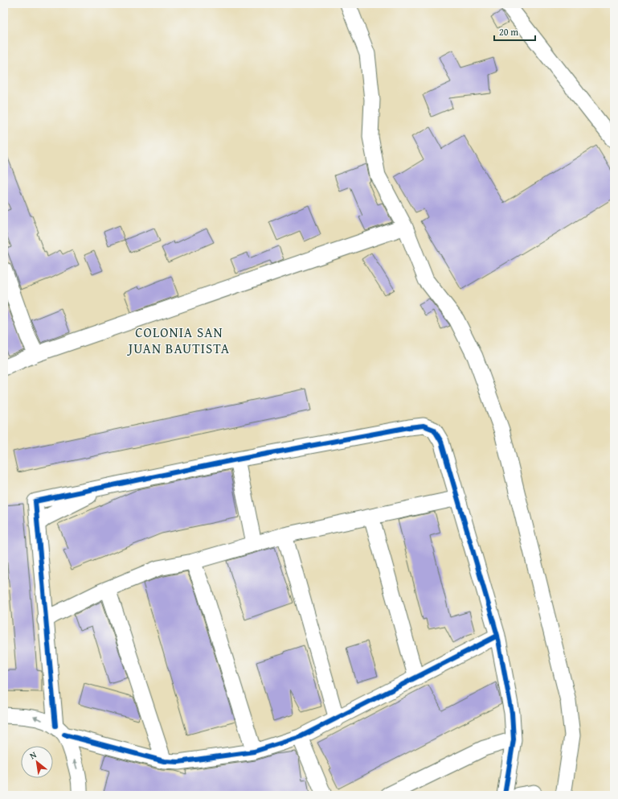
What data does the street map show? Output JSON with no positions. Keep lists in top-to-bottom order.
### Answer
{
  "districts": ["COLONIA SAN JUAN BAUTISTA"],
  "scale_bar": "20 m",
  "north": "top left"
}
